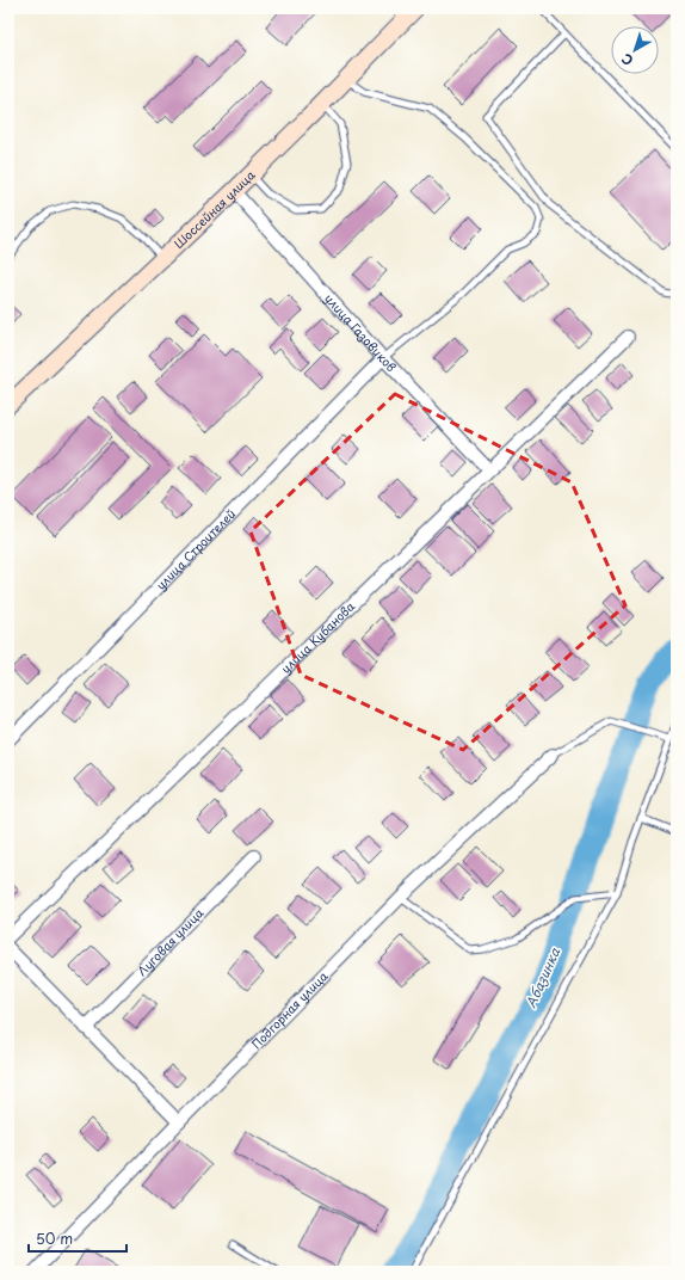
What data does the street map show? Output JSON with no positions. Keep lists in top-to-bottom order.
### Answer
{
  "streets": {
    "main road": ["Шоссейная улица"],
    "street": [
      "улица Газовиков",
      "улица Строителей",
      "улица Кубанова",
      "Луговая улица",
      "Подгорная улица"
    ]
  },
  "crossings": [
    ["Шоссейная улица", "улица Газовиков"],
    ["улица Газовиков", "улица Строителей"],
    ["улица Газовиков", "улица Кубанова"]
  ],
  "water": ["Абазинка"],
  "scale_bar": "50 m",
  "north": "bottom left"
}
